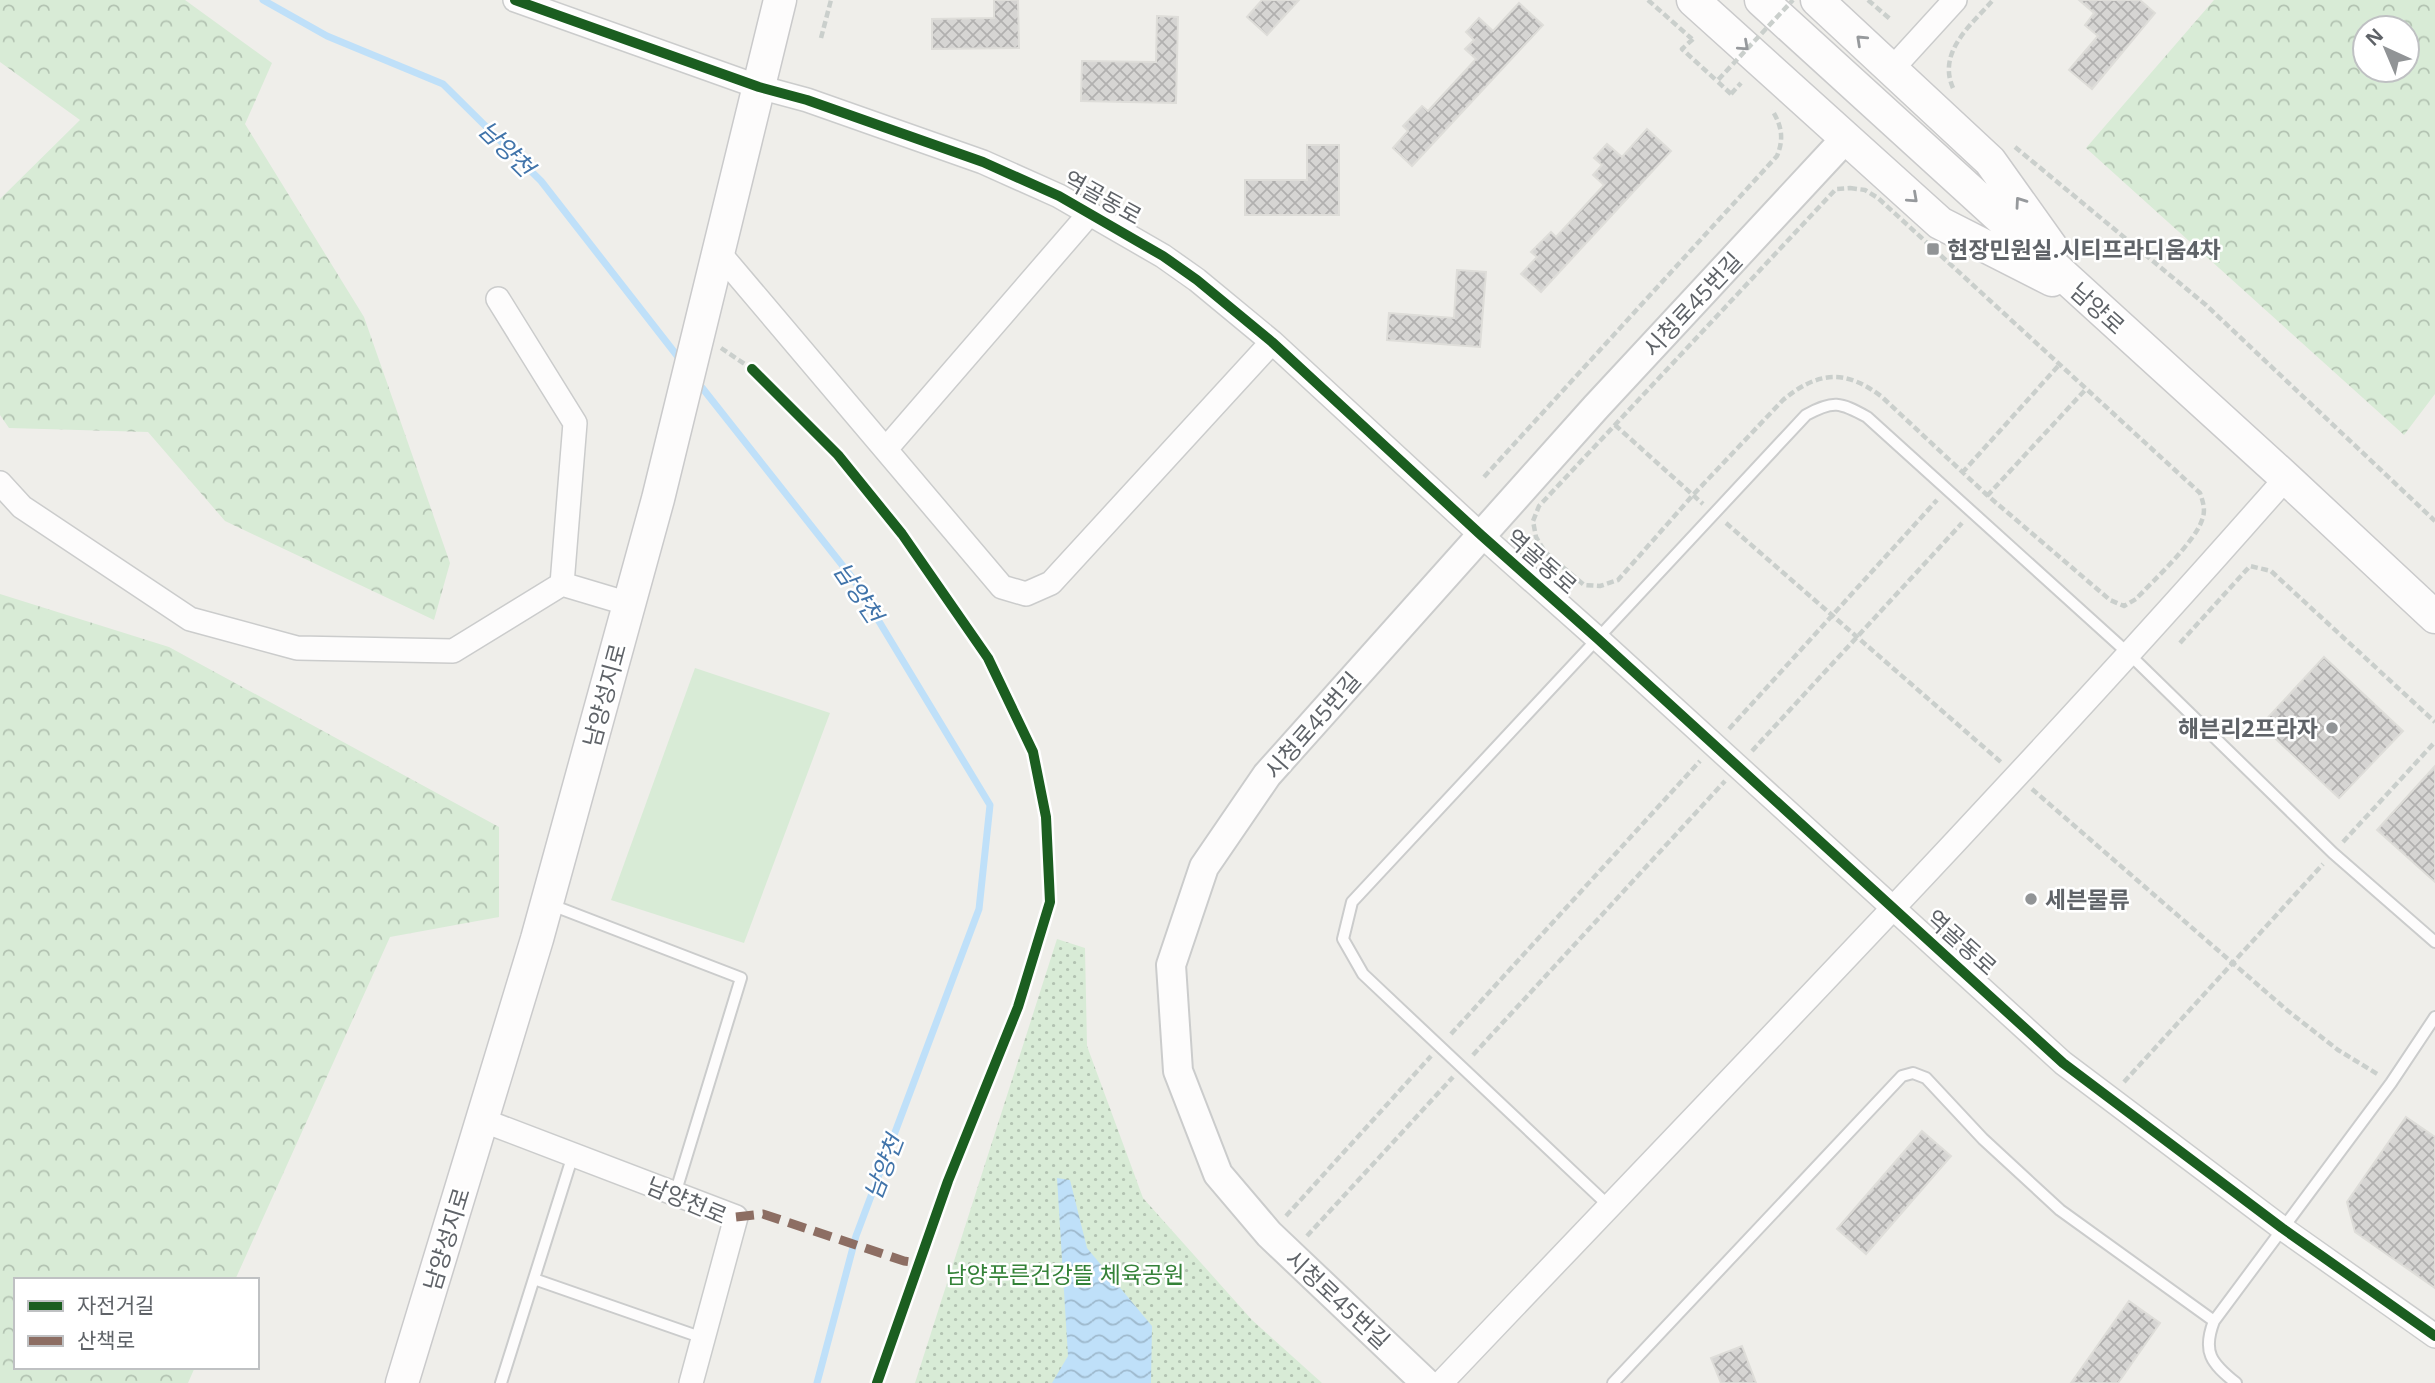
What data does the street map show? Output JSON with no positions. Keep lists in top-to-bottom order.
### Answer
{
  "streets": {
    "main road": ["남양로", "남양성지로"],
    "street": ["역골동로", "시청로45번길", "남양천로"]
  },
  "crossings": [
    ["역골동로", "시청로45번길"],
    ["역골동로", "남양성지로"],
    ["남양성지로", "남양천로"]
  ],
  "water": ["남양천"],
  "parks": ["남양푸른건강뜰 체육공원"],
  "places": {
    "transit": ["현장민원실.시티프라디움4차"],
    "other": ["해븐리2프라자", "세븐물류"]
  },
  "legend": ["자전거길", "산책로"],
  "north": "top left"
}
